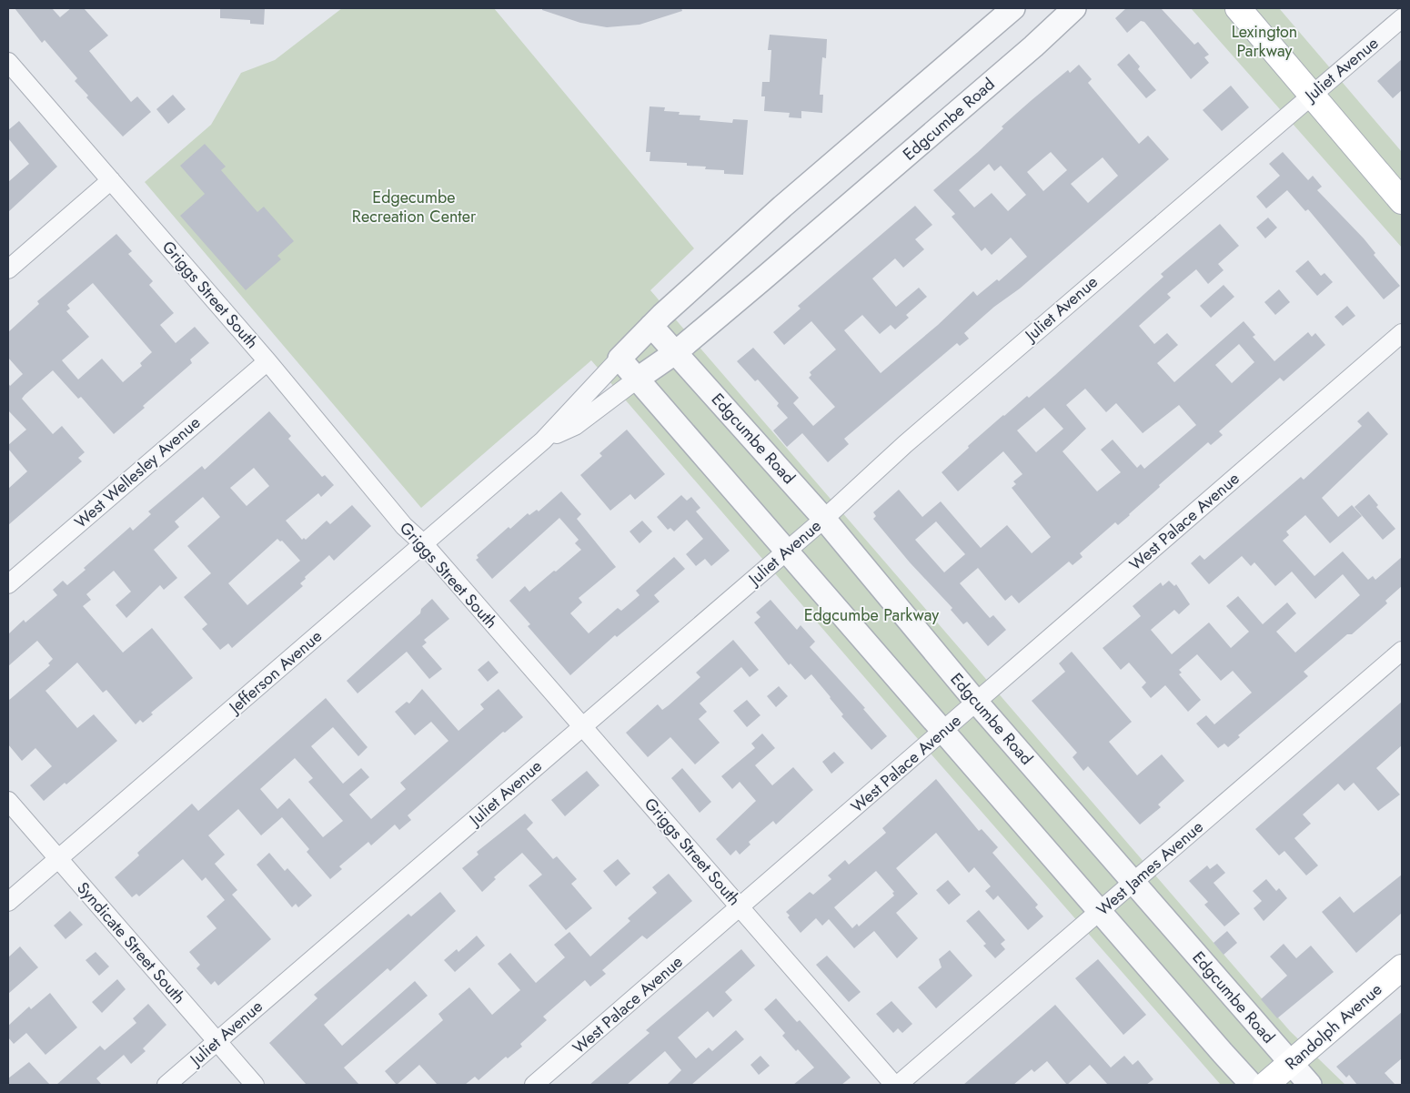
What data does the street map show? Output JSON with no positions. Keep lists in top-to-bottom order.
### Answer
{
  "streets": {
    "main road": ["Randolph Avenue"],
    "street": [
      "Juliet Avenue",
      "Edgcumbe Road",
      "Griggs Street South",
      "West Wellesley Avenue",
      "West Palace Avenue",
      "Jefferson Avenue",
      "West James Avenue",
      "Syndicate Street South"
    ]
  },
  "crossings": [
    ["Juliet Avenue", "Edgcumbe Road"],
    ["Juliet Avenue", "Griggs Street South"],
    ["Juliet Avenue", "Syndicate Street South"],
    ["Edgcumbe Road", "West Palace Avenue"],
    ["Edgcumbe Road", "Jefferson Avenue"],
    ["Edgcumbe Road", "West James Avenue"],
    ["Edgcumbe Road", "Randolph Avenue"],
    ["Griggs Street South", "West Wellesley Avenue"],
    ["Griggs Street South", "West Palace Avenue"],
    ["Griggs Street South", "Jefferson Avenue"],
    ["Jefferson Avenue", "Syndicate Street South"]
  ],
  "parks": ["Lexington Parkway", "Edgecumbe Recreation Center", "Edgcumbe Parkway"]
}
